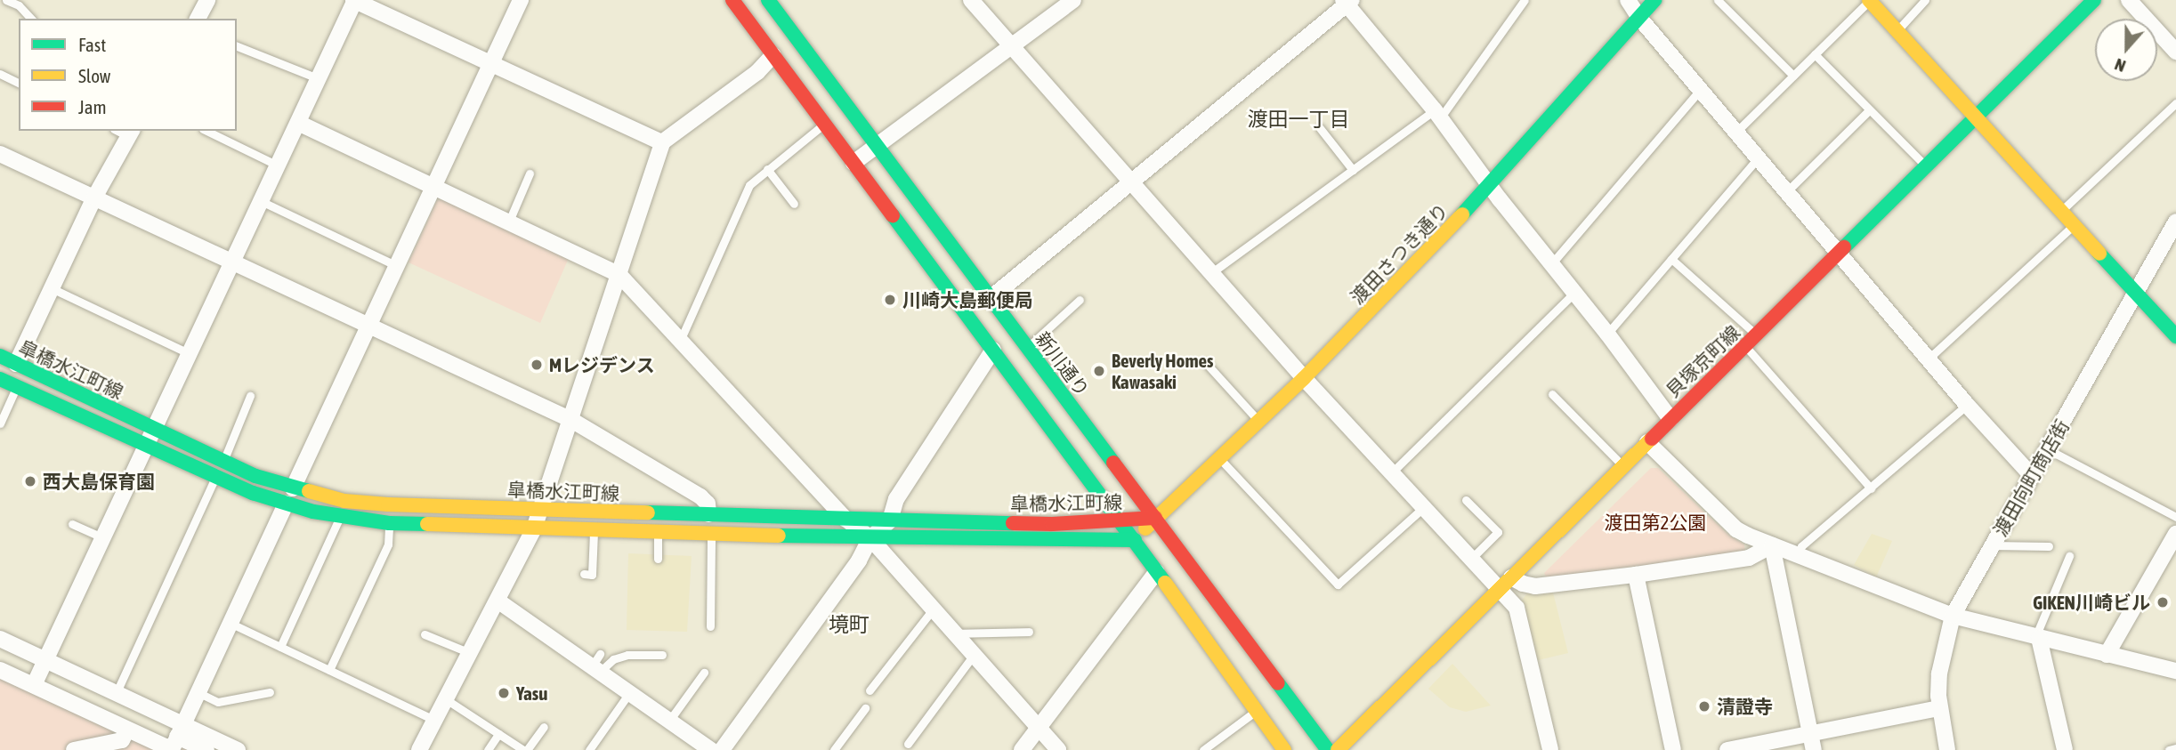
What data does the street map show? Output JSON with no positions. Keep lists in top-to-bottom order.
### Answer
{
  "streets": {
    "street": [
      "渡田さつき通り",
      "貝塚京町線",
      "新川通り",
      "皐橋水江町線",
      "渡田向町商店街"
    ]
  },
  "crossings": [
    ["渡田さつき通り", "新川通り"],
    ["渡田さつき通り", "皐橋水江町線"],
    ["新川通り", "皐橋水江町線"]
  ],
  "districts": ["渡田一丁目", "境町"],
  "parks": ["渡田第2公園"],
  "places": [
    "川崎大島郵便局",
    "Mレジデンス",
    "Beverly Homes Kawasaki",
    "西大島保育園",
    "GIKEN川崎ビル",
    "Yasu",
    "清證寺"
  ],
  "legend": ["Fast", "Slow", "Jam"],
  "north": "bottom"
}
